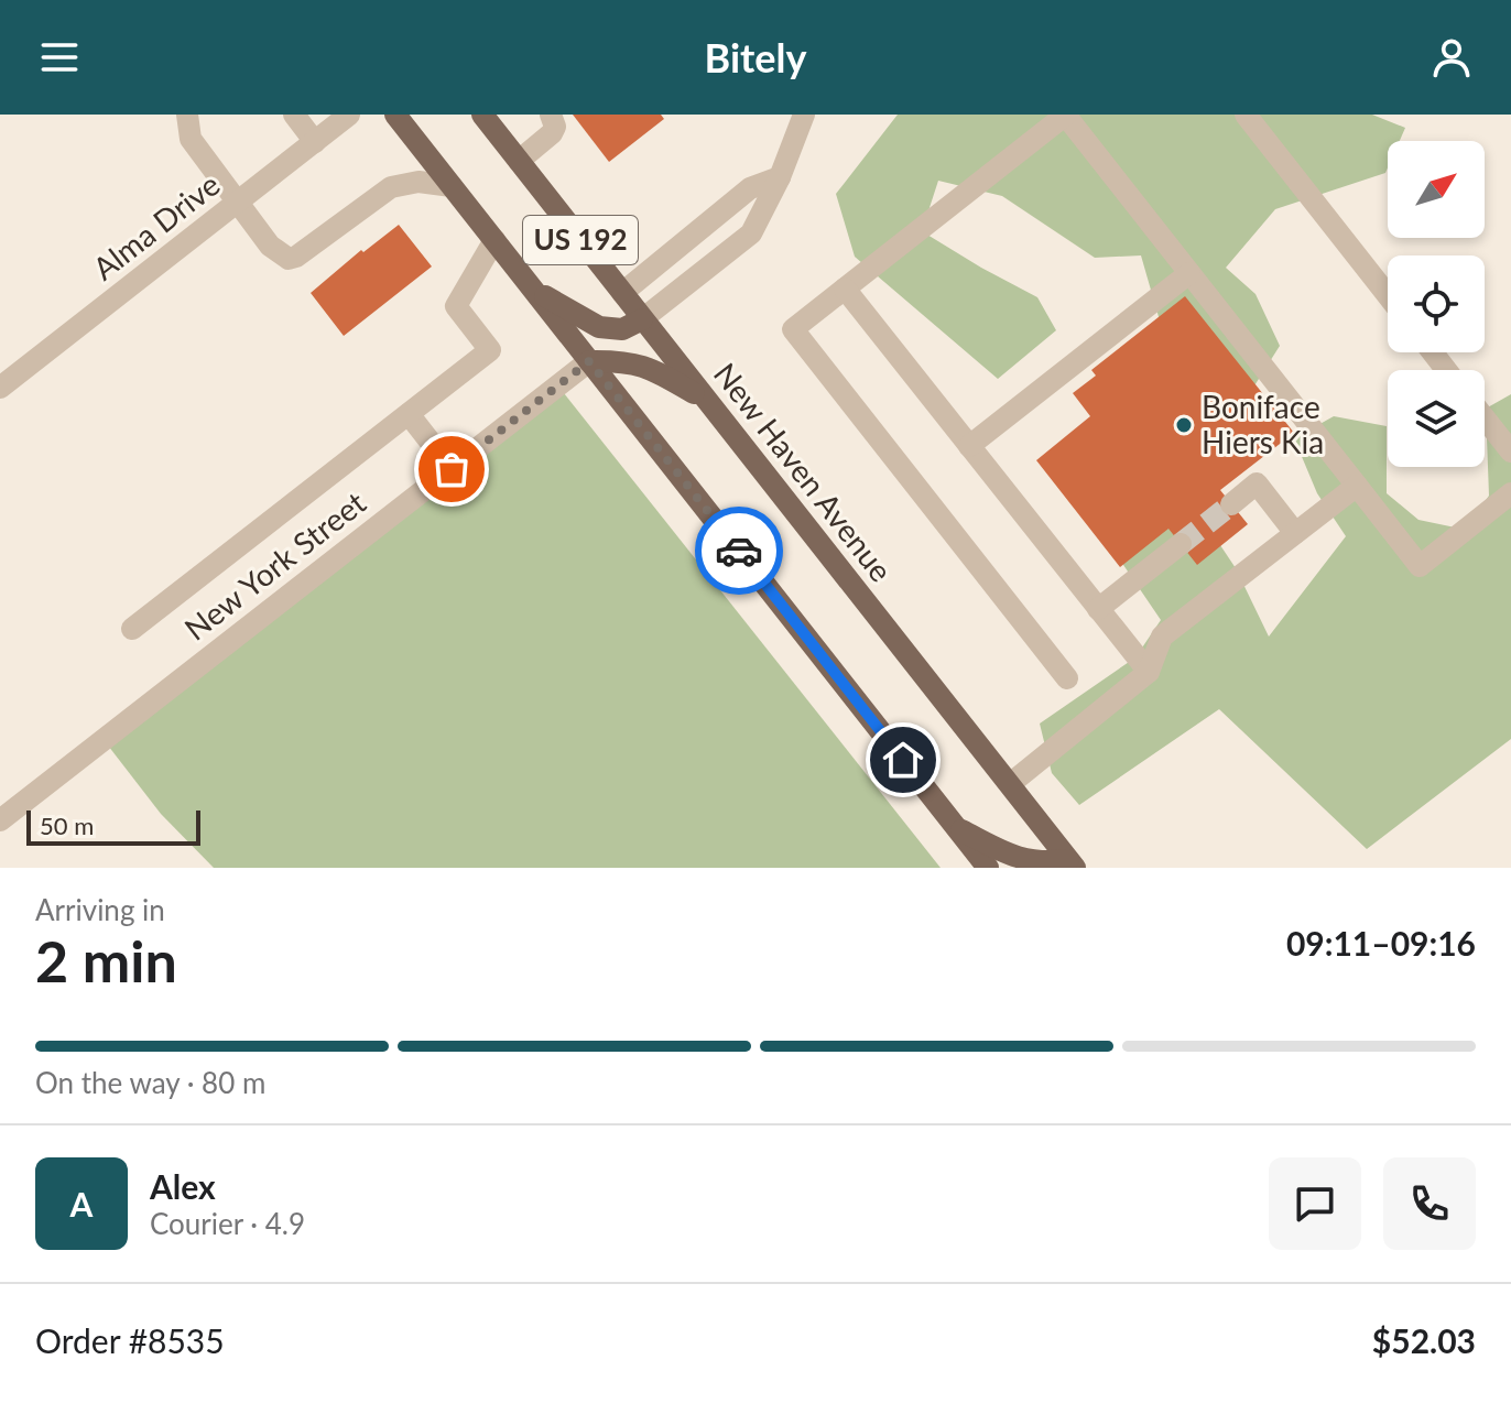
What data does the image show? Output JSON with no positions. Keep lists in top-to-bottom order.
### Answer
{
  "streets": {
    "main road": ["US 192", "New Haven Avenue"],
    "street": ["Alma Drive", "New York Street"]
  },
  "crossings": [
    ["US 192", "New York Street"]
  ],
  "places": ["Boniface Hiers Kia"],
  "scale_bar": "50 m",
  "north": "top right",
  "page": {
    "header": "Bitely",
    "scale": "50 m",
    "heading": ["2 min", "Arriving in", "09:11–09:16"],
    "panel": [
      "Alex",
      "Courier · 4.9",
      "Order #8535",
      "$52.03"
    ],
    "bar": "On the way · 80 m",
    "round": "A"
  }
}
